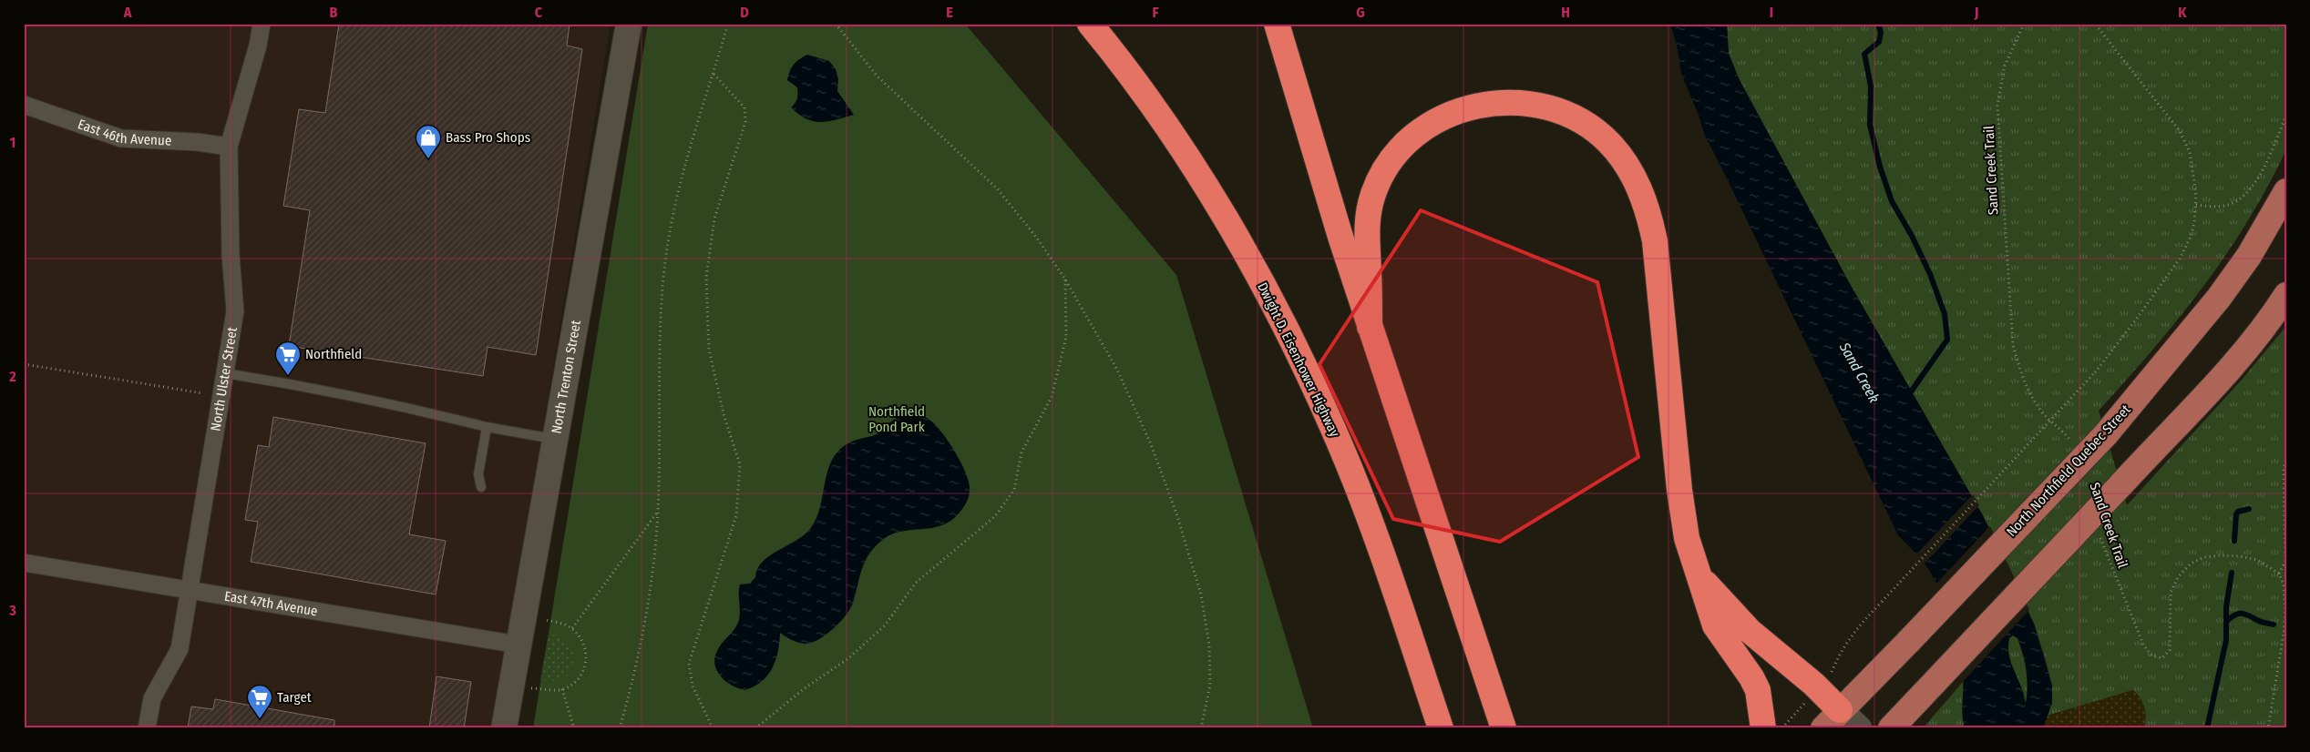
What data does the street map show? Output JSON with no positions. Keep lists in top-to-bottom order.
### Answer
{
  "streets": {
    "highway": ["Dwight D. Eisenhower Highway"],
    "main road": ["North Northfield Quebec Street"],
    "street": [
      "East 46th Avenue",
      "North Trenton Street",
      "North Ulster Street",
      "East 47th Avenue"
    ],
    "path": ["Sand Creek Trail"]
  },
  "crossings": [
    ["East 46th Avenue", "North Ulster Street"],
    ["North Trenton Street", "East 47th Avenue"],
    ["North Ulster Street", "East 47th Avenue"]
  ],
  "water": ["Sand Creek"],
  "parks": ["Northfield Pond Park"],
  "places": {
    "shop": ["Bass Pro Shops"],
    "supermarket": ["Northfield", "Target"]
  },
  "grid": {
    "columns": [
      "A",
      "B",
      "C",
      "D",
      "E",
      "F",
      "G",
      "H",
      "I",
      "J",
      "K"
    ],
    "rows": ["1", "2", "3"]
  }
}
